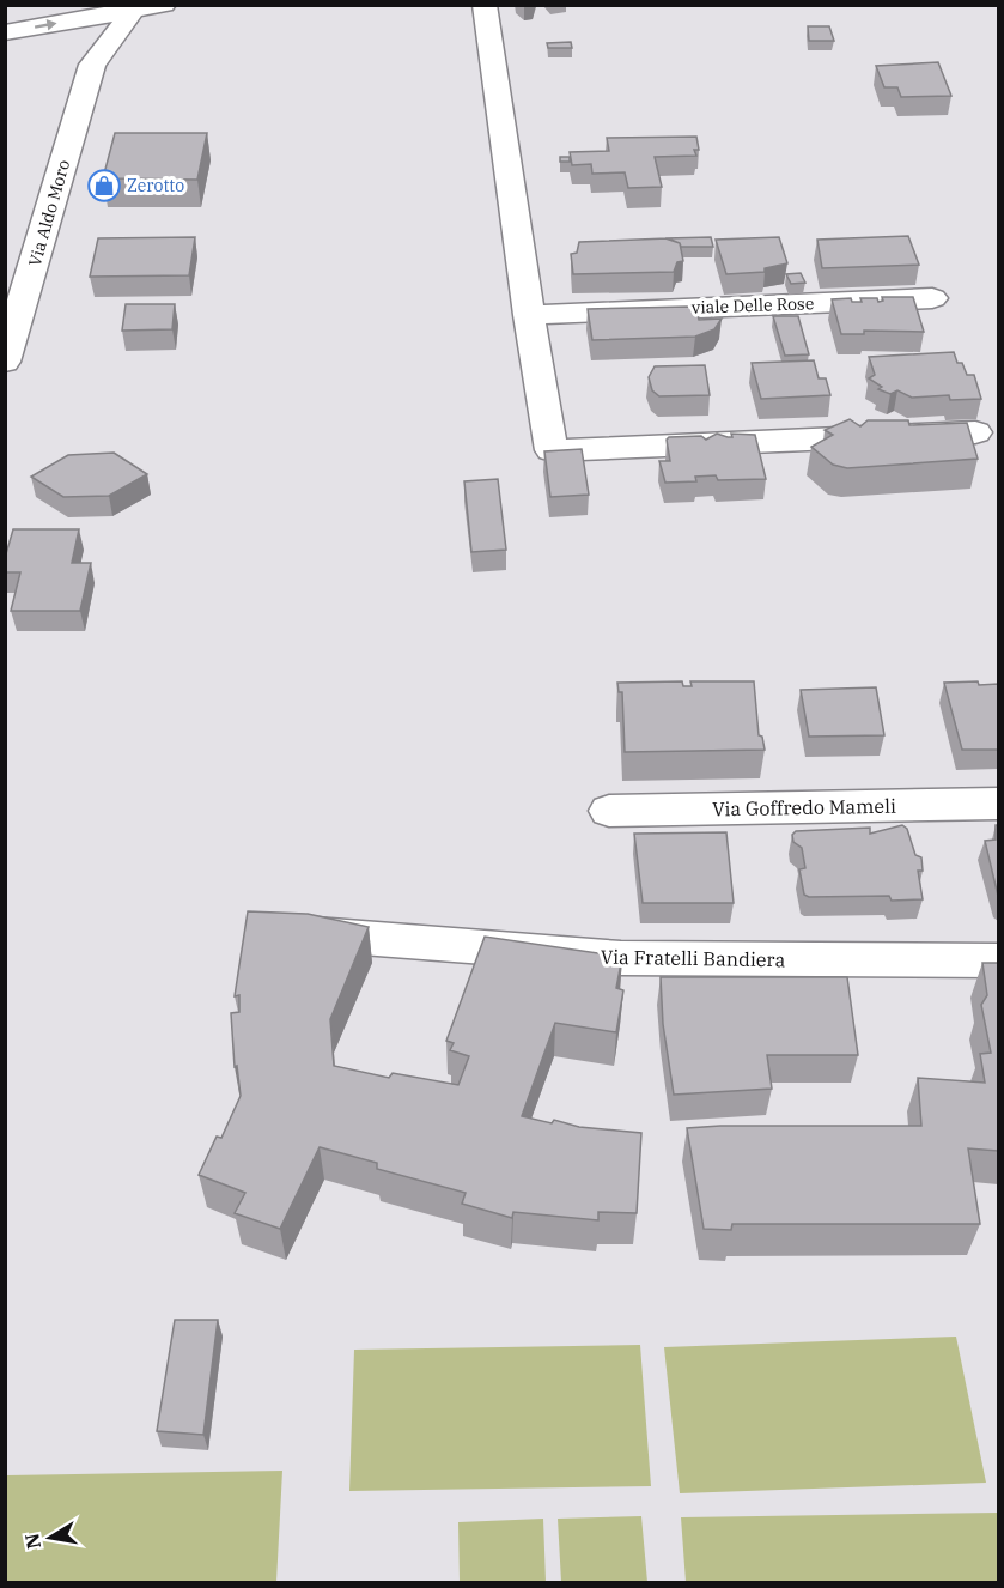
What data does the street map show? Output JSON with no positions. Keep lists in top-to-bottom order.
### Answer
{
  "streets": {
    "street": [
      "Via Aldo Moro",
      "viale Delle Rose",
      "Via Goffredo Mameli",
      "Via Fratelli Bandiera"
    ]
  },
  "places": {
    "shop": ["Zerotto"]
  },
  "north": "left"
}
